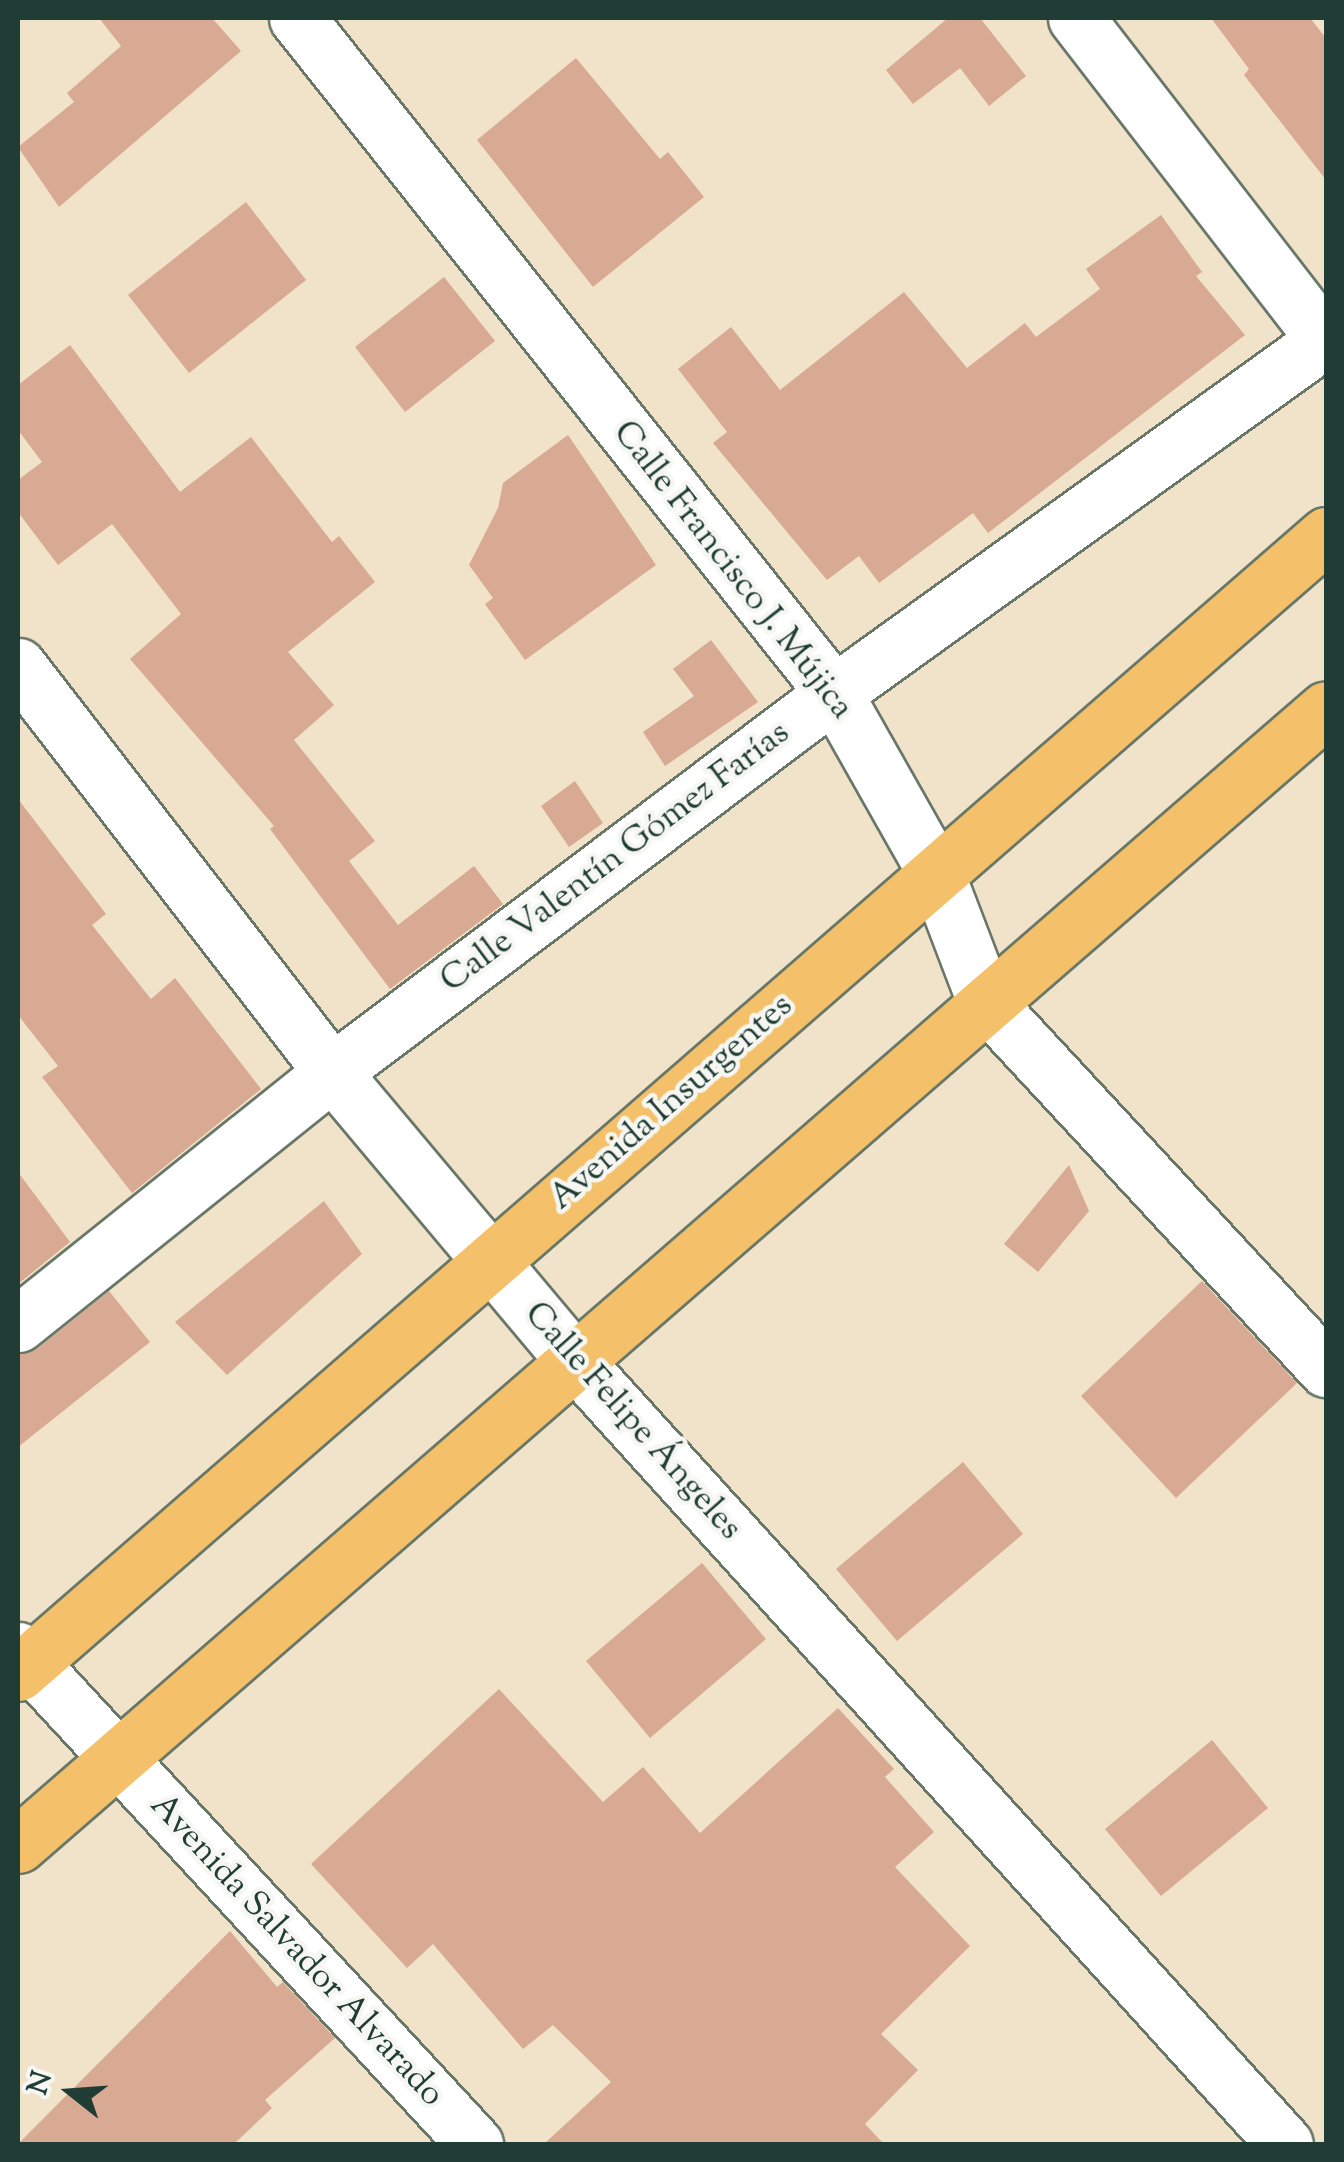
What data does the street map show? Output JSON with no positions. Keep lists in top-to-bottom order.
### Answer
{
  "streets": {
    "main road": ["Avenida Insurgentes"],
    "street": [
      "Calle Francisco J. Mújica",
      "Calle Valentín Gómez Farías",
      "Calle Felipe Ángeles",
      "Avenida Salvador Alvarado"
    ]
  },
  "crossings": [
    ["Calle Francisco J. Mújica", "Calle Valentín Gómez Farías"],
    ["Calle Francisco J. Mújica", "Avenida Insurgentes"],
    ["Calle Valentín Gómez Farías", "Calle Felipe Ángeles"],
    ["Avenida Insurgentes", "Calle Felipe Ángeles"],
    ["Avenida Insurgentes", "Avenida Salvador Alvarado"]
  ],
  "north": "left"
}
